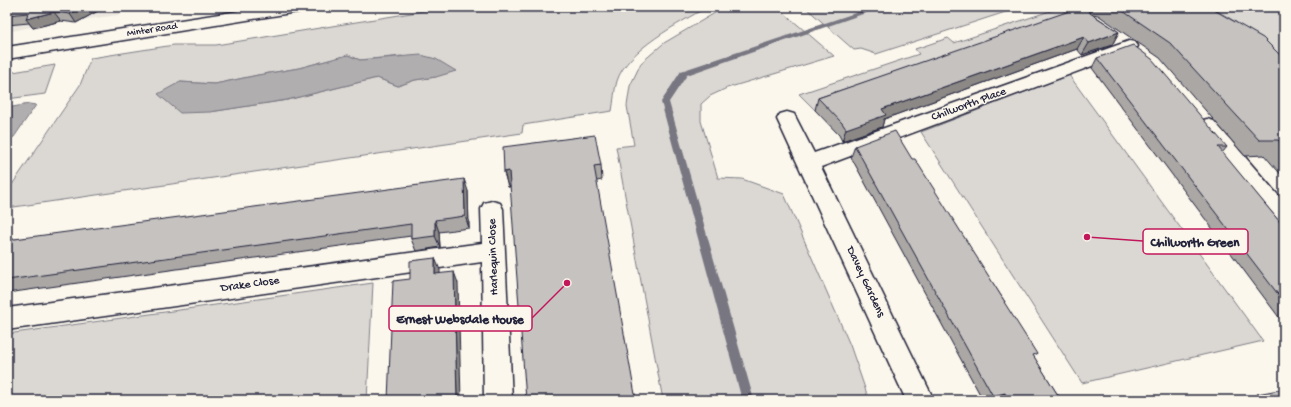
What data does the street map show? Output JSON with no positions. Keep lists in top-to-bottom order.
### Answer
{
  "streets": {
    "street": [
      "Minter Road",
      "Chilworth Place",
      "Harlequin Close",
      "Davey Gardens",
      "Drake Close"
    ]
  },
  "crossings": [
    ["Chilworth Place", "Davey Gardens"],
    ["Harlequin Close", "Drake Close"]
  ],
  "places": ["Chilworth Green", "Ernest Websdale House"]
}
